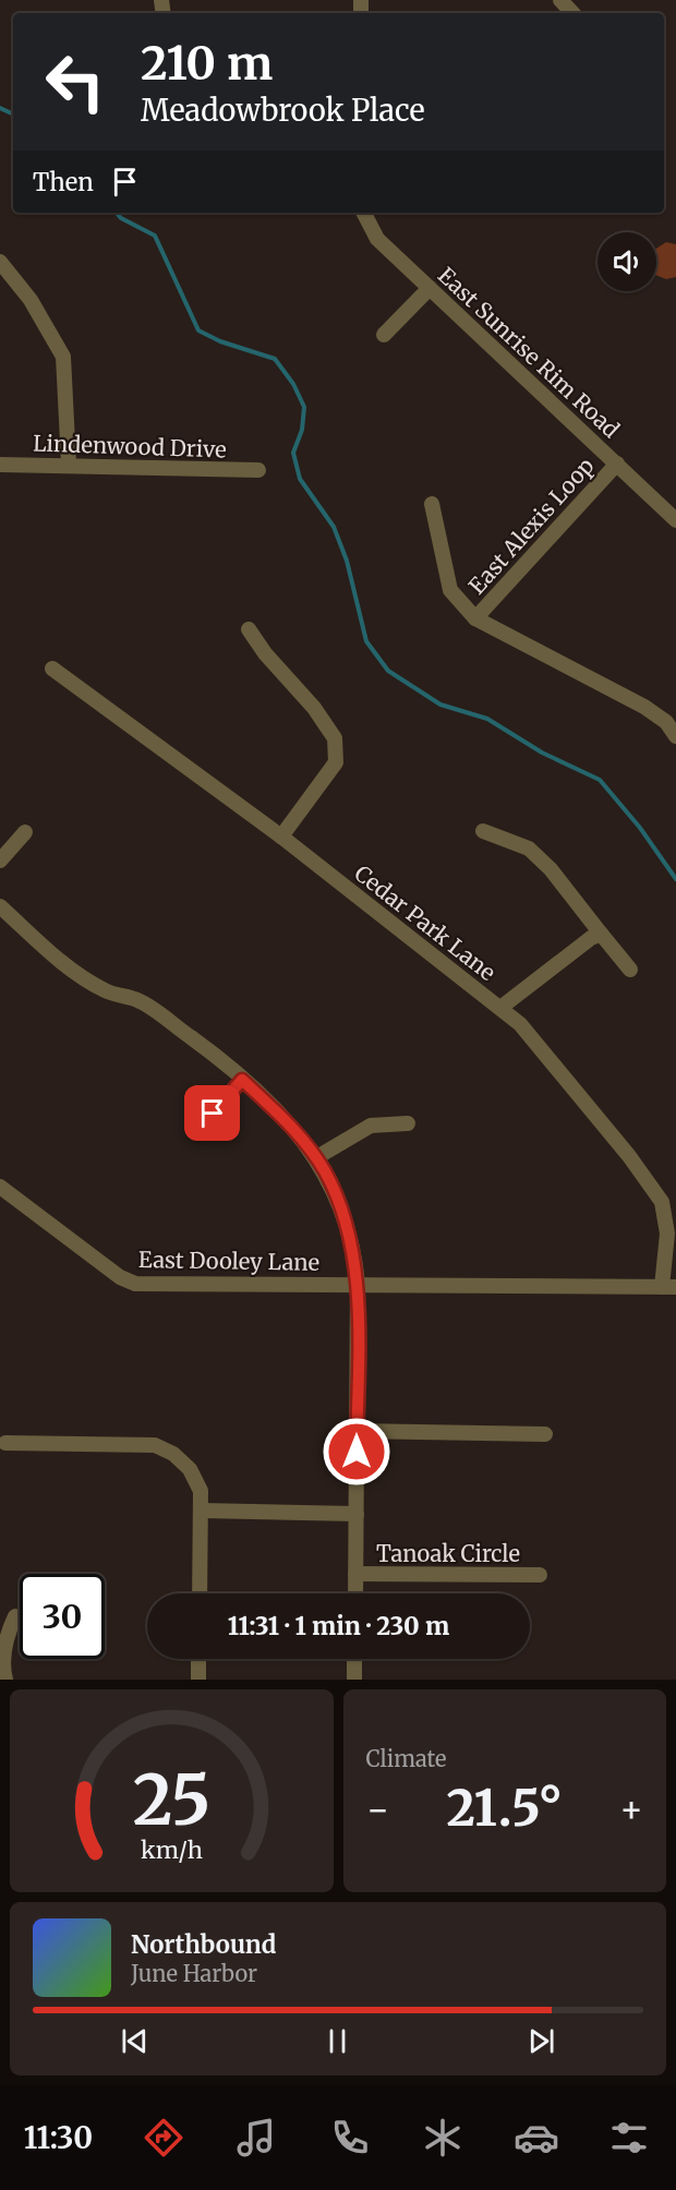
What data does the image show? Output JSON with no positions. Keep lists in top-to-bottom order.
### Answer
{
  "streets": {
    "street": [
      "East Sunrise Rim Road",
      "Lindenwood Drive",
      "East Alexis Loop",
      "Cedar Park Lane",
      "East Dooley Lane",
      "Tanoak Circle"
    ]
  },
  "crossings": [
    ["East Sunrise Rim Road", "East Alexis Loop"],
    ["Cedar Park Lane", "East Dooley Lane"]
  ],
  "page": {
    "turn": ["210 m", "Meadowbrook Place"],
    "then": "Then",
    "limit": "30",
    "trip": "11:31 · 1 min · 230 m",
    "tile": "Climate",
    "heat": ["−", "21.5°", "+"],
    "song": ["Northbound", "June Harbor"],
    "tabs": "11:30",
    "gauge": ["25", "km/h"]
  }
}
